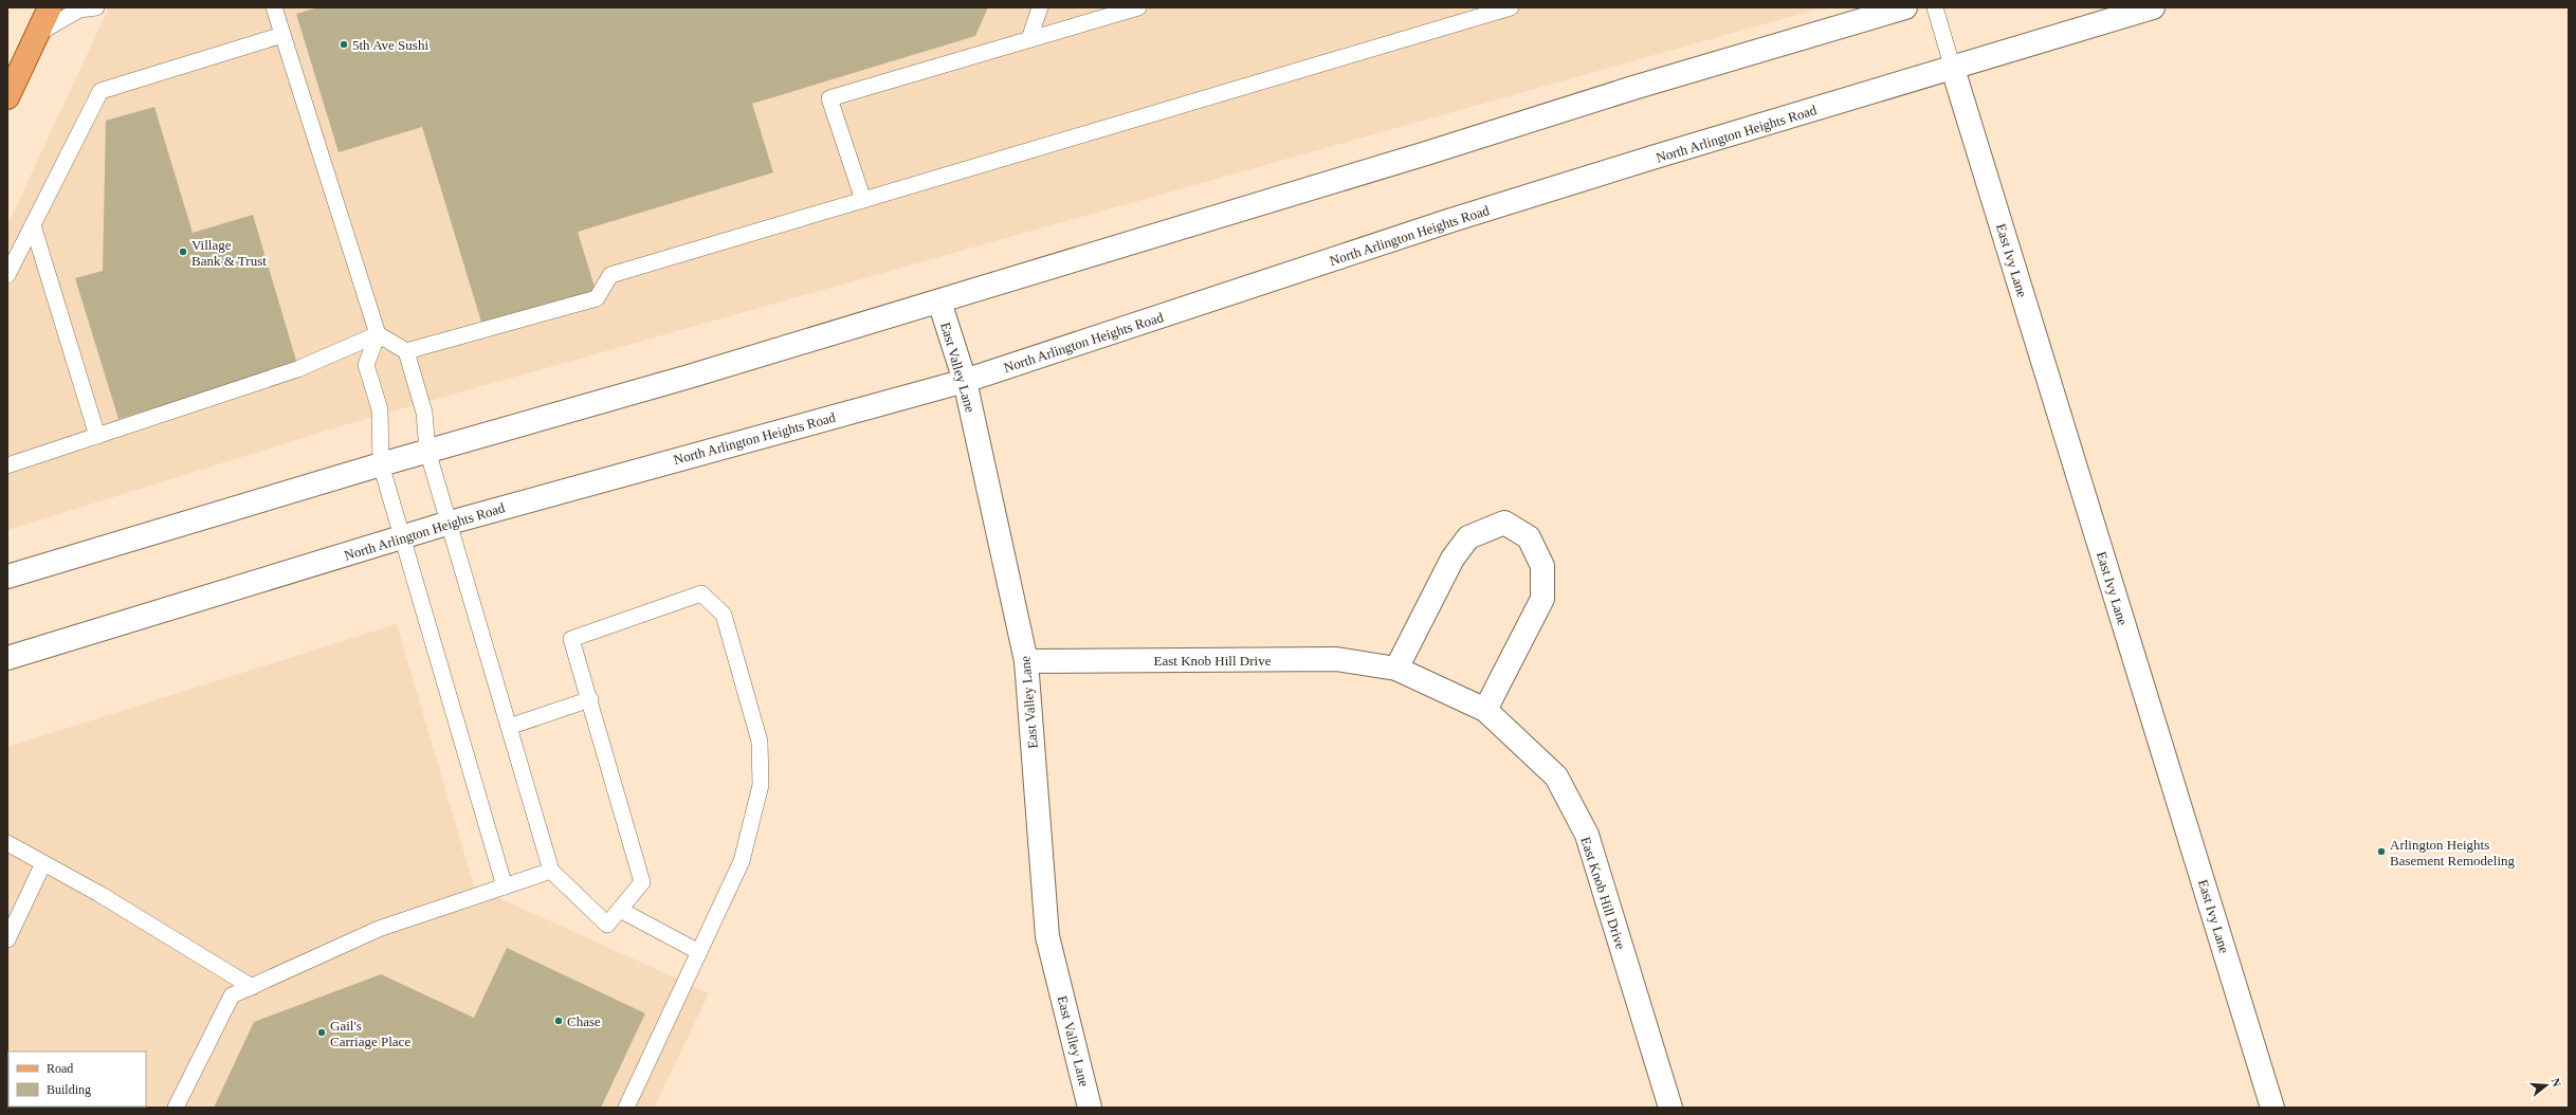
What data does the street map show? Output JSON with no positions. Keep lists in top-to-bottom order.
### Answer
{
  "streets": {
    "main road": [
      "North Arlington Heights Road",
      "East Ivy Lane",
      "East Valley Lane",
      "East Knob Hill Drive"
    ]
  },
  "crossings": [
    ["North Arlington Heights Road", "East Ivy Lane"],
    ["North Arlington Heights Road", "East Valley Lane"],
    ["East Valley Lane", "East Knob Hill Drive"]
  ],
  "places": [
    "5th Ave Sushi",
    "Village Bank & Trust",
    "Arlington Heights Basement Remodeling",
    "Chase",
    "Gail's Carriage Place"
  ],
  "legend": ["Road", "Building"],
  "north": "right"
}
